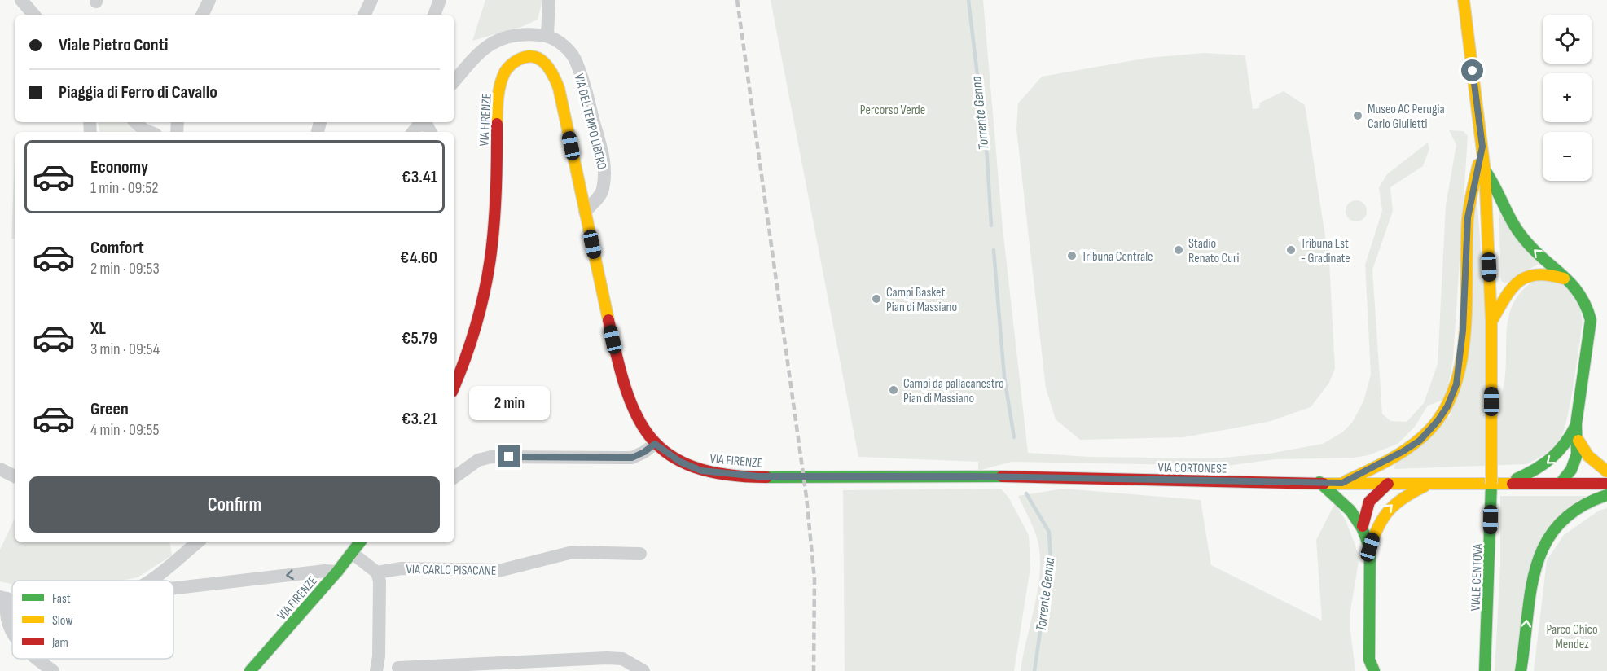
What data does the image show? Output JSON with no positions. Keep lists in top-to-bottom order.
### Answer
{
  "streets": {
    "main road": ["VIA FIRENZE", "VIA CORTONESE", "VIALE CENTOVA"],
    "street": ["VIA DEL TEMPO LIBERO", "VIA CARLO PISACANE"]
  },
  "crossings": [
    ["VIA FIRENZE", "VIA DEL TEMPO LIBERO"],
    ["VIA FIRENZE", "VIA CORTONESE"]
  ],
  "water": ["Torrente Genna"],
  "parks": ["Percorso Verde", "Parco Chico Mendez"],
  "places": [
    "Museo AC Perugia Carlo Giulietti",
    "Stadio Renato Curi",
    "Tribuna Est - Gradinate",
    "Tribuna Centrale",
    "Campi Basket Pian di Massiano",
    "Campi da pallacanestro Pian di Massiano"
  ],
  "legend": ["Fast", "Slow", "Jam"],
  "page": {
    "map_buttons": ["+", "−"],
    "banner": ["Viale Pietro Conti", "Piaggia di Ferro di Cavallo"],
    "list": [
      {
        "name": "Economy",
        "note": "1 min · 09:52",
        "value": "€3.41"
      },
      {
        "name": "Comfort",
        "note": "2 min · 09:53",
        "value": "€4.60"
      },
      {
        "name": "XL",
        "note": "3 min · 09:54",
        "value": "€5.79"
      },
      {
        "name": "Green",
        "note": "4 min · 09:55",
        "value": "€3.21"
      }
    ],
    "bubble": "2 min",
    "buttons": "Confirm"
  }
}
